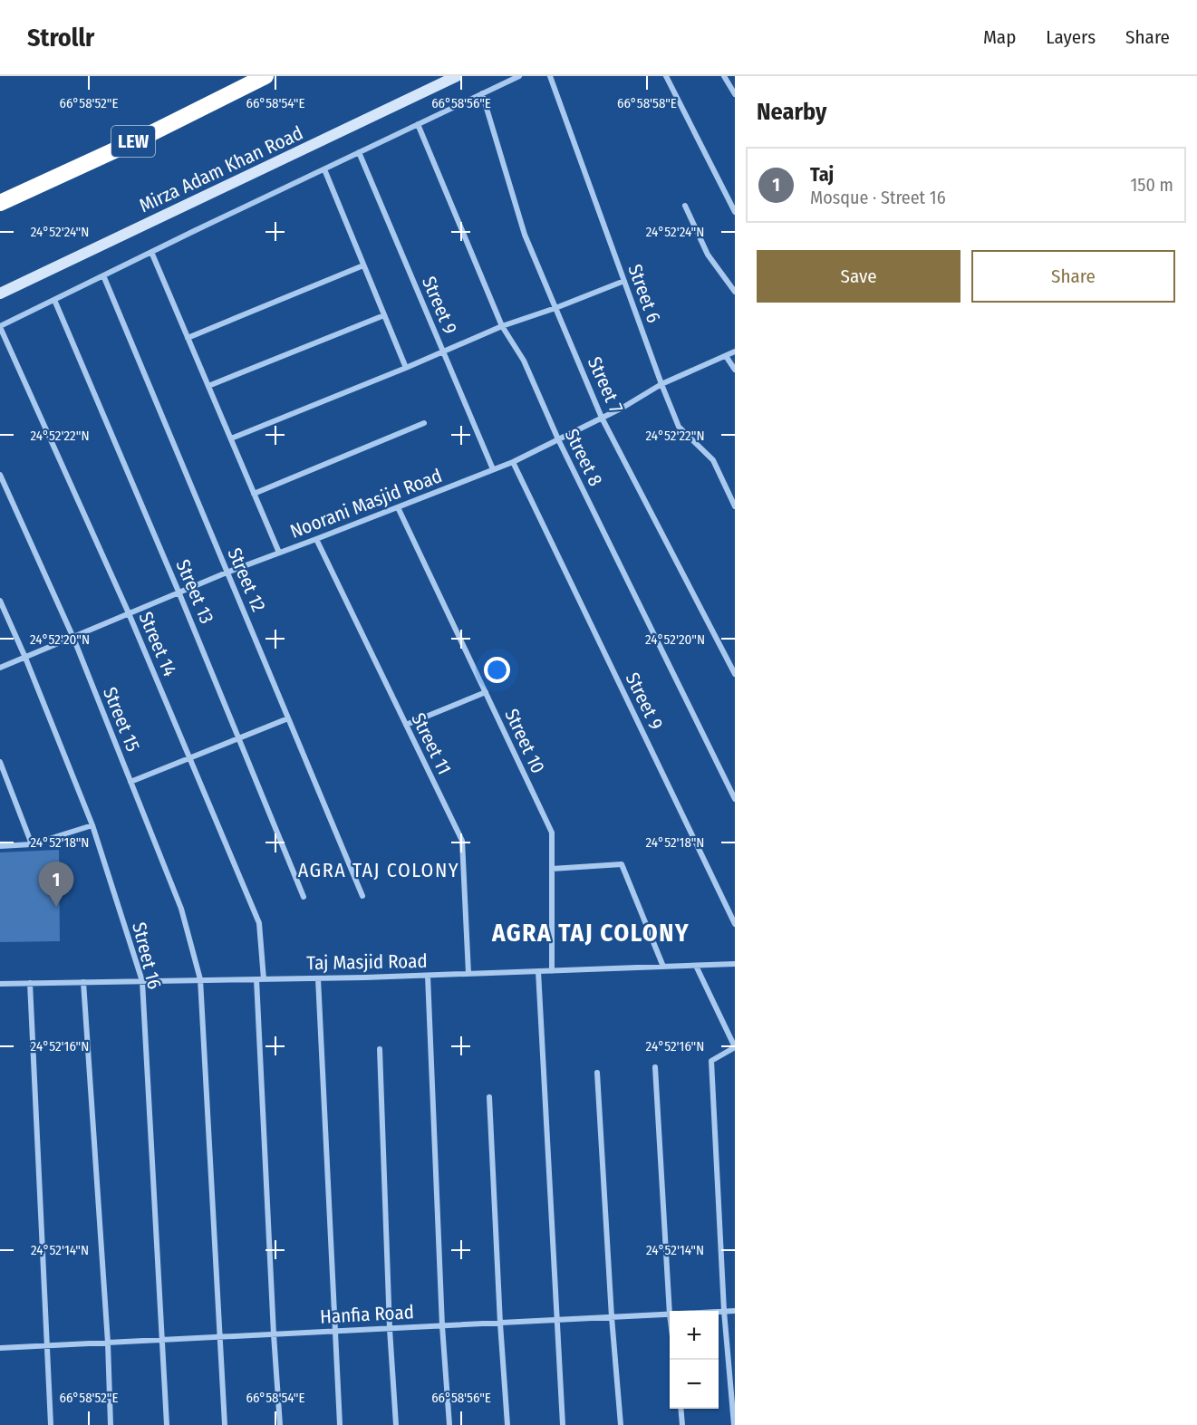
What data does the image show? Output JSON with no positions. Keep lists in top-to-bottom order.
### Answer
{
  "streets": {
    "highway": ["LEW"],
    "main road": ["Mirza Adam Khan Road"],
    "street": [
      "Street 6",
      "Street 9",
      "Street 7",
      "Street 8",
      "Noorani Masjid Road",
      "Street 12",
      "Street 13",
      "Street 14",
      "Street 15",
      "Street 10",
      "Street 11",
      "Street 16",
      "Taj Masjid Road",
      "Hanfia Road"
    ]
  },
  "crossings": [
    ["Street 6", "Noorani Masjid Road"],
    ["Street 9", "Noorani Masjid Road"],
    ["Street 7", "Noorani Masjid Road"],
    ["Street 8", "Noorani Masjid Road"],
    ["Noorani Masjid Road", "Street 12"],
    ["Noorani Masjid Road", "Street 13"],
    ["Noorani Masjid Road", "Street 14"],
    ["Noorani Masjid Road", "Street 15"],
    ["Noorani Masjid Road", "Street 10"],
    ["Noorani Masjid Road", "Street 11"],
    ["Noorani Masjid Road", "Street 16"],
    ["Street 14", "Taj Masjid Road"],
    ["Street 15", "Taj Masjid Road"],
    ["Street 15", "Hanfia Road"],
    ["Street 10", "Taj Masjid Road"],
    ["Street 11", "Taj Masjid Road"],
    ["Street 16", "Taj Masjid Road"],
    ["Street 16", "Hanfia Road"]
  ],
  "districts": ["AGRA TAJ COLONY", "AGRA TAJ COLONY"],
  "page": {
    "header": "Strollr",
    "nav": ["Map", "Layers", "Share"],
    "heading": "Nearby",
    "list": [
      {
        "mark": "1",
        "name": "Taj",
        "note": "Mosque · Street 16",
        "value": "150 m"
      }
    ],
    "buttons": ["Save", "Share"],
    "pins": "1",
    "map_buttons": ["+", "−"]
  },
  "coordinates": [
    "66°58'52\"E",
    "66°58'54\"E",
    "66°58'56\"E",
    "66°58'58\"E",
    "24°52'24\"N",
    "24°52'22\"N",
    "24°52'20\"N",
    "24°52'18\"N",
    "24°52'16\"N",
    "24°52'14\"N"
  ]
}
